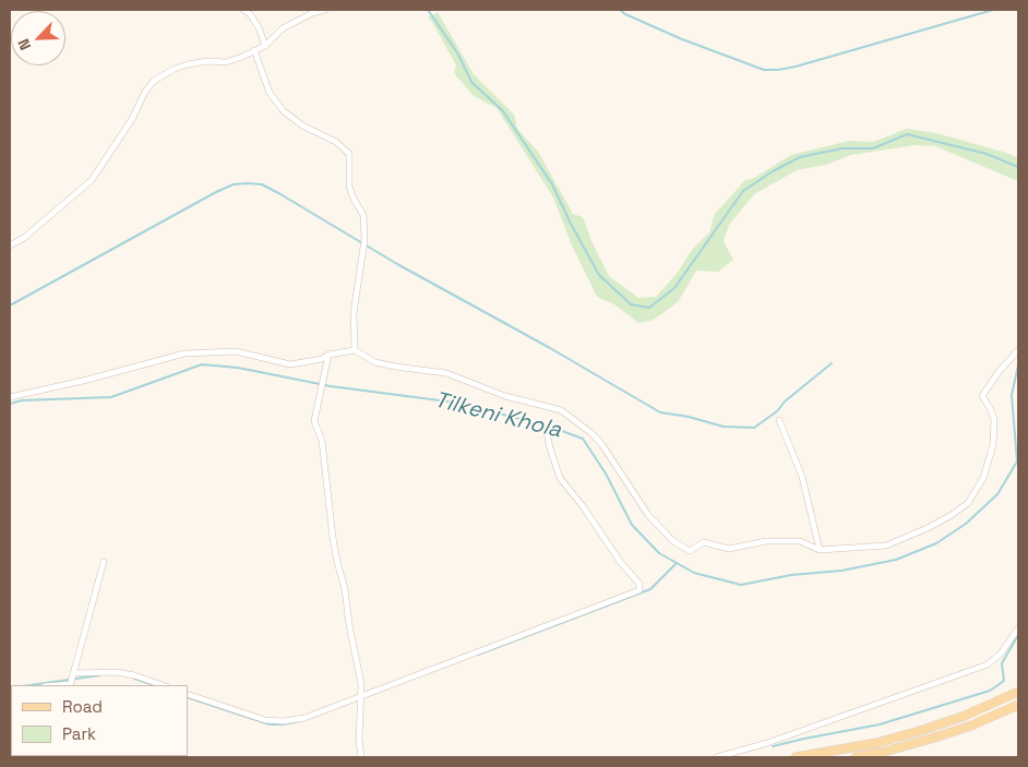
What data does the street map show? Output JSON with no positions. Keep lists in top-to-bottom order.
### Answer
{
  "water": ["Tilkeni Khola"],
  "legend": ["Road", "Park"],
  "north": "bottom left"
}
